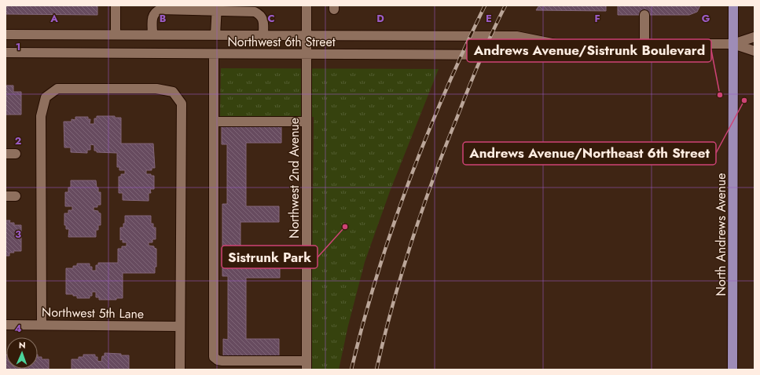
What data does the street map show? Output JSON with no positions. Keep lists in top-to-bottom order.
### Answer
{
  "streets": {
    "main road": ["North Andrews Avenue"],
    "street": ["Northwest 6th Street", "Northwest 2nd Avenue", "Northwest 5th Lane"]
  },
  "crossings": [
    ["Northwest 6th Street", "Northwest 2nd Avenue"],
    ["Northwest 6th Street", "North Andrews Avenue"]
  ],
  "places": ["Andrews Avenue/Sistrunk Boulevard", "Andrews Avenue/Northeast 6th Street", "Sistrunk Park"],
  "north": "top",
  "grid": {
    "columns": [
      "A",
      "B",
      "C",
      "D",
      "E",
      "F",
      "G"
    ],
    "rows": [
      "1",
      "2",
      "3",
      "4"
    ]
  }
}
